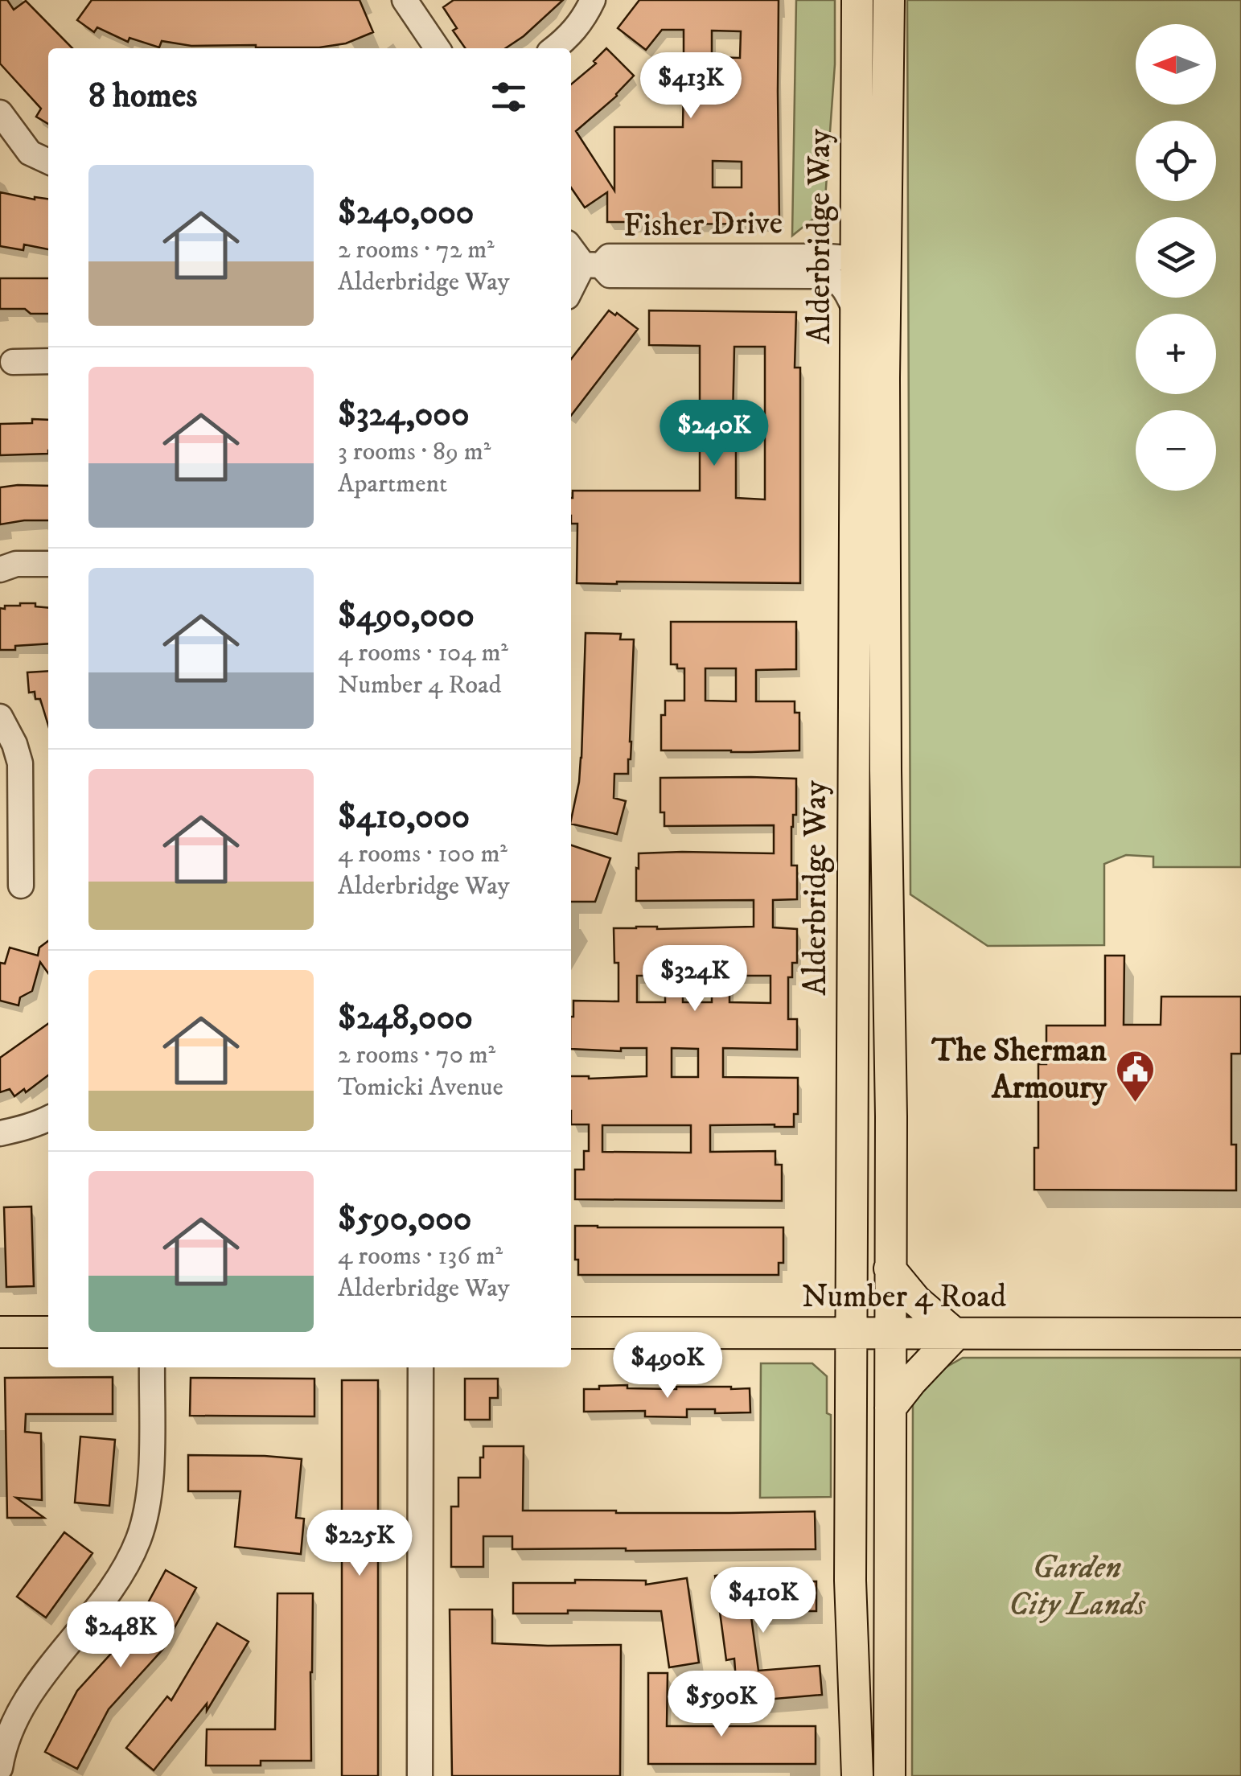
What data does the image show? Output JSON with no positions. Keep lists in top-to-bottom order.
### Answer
{
  "streets": {
    "main road": ["Alderbridge Way", "Number 4 Road"],
    "street": ["Fisher Drive"]
  },
  "crossings": [
    ["Fisher Drive", "Alderbridge Way"],
    ["Alderbridge Way", "Number 4 Road"]
  ],
  "parks": ["Garden City Lands"],
  "places": {
    "public building": ["The Sherman Armoury"]
  },
  "north": "left",
  "page": {
    "map_buttons": ["+", "−"],
    "heading": "8 homes",
    "price": [
      "$413K",
      "$240K",
      "$324K",
      "$490K",
      "$225K",
      "$410K",
      "$248K",
      "$590K"
    ],
    "list": [
      {
        "name": "$240,000",
        "note": "2 rooms · 72 m² · Alderbridge Way"
      },
      {
        "name": "$324,000",
        "note": "3 rooms · 89 m² · Apartment"
      },
      {
        "name": "$490,000",
        "note": "4 rooms · 104 m² · Number 4 Road"
      },
      {
        "name": "$410,000",
        "note": "4 rooms · 100 m² · Alderbridge Way"
      },
      {
        "name": "$248,000",
        "note": "2 rooms · 70 m² · Tomicki Avenue"
      },
      {
        "name": "$590,000",
        "note": "4 rooms · 136 m² · Alderbridge Way"
      }
    ]
  }
}
